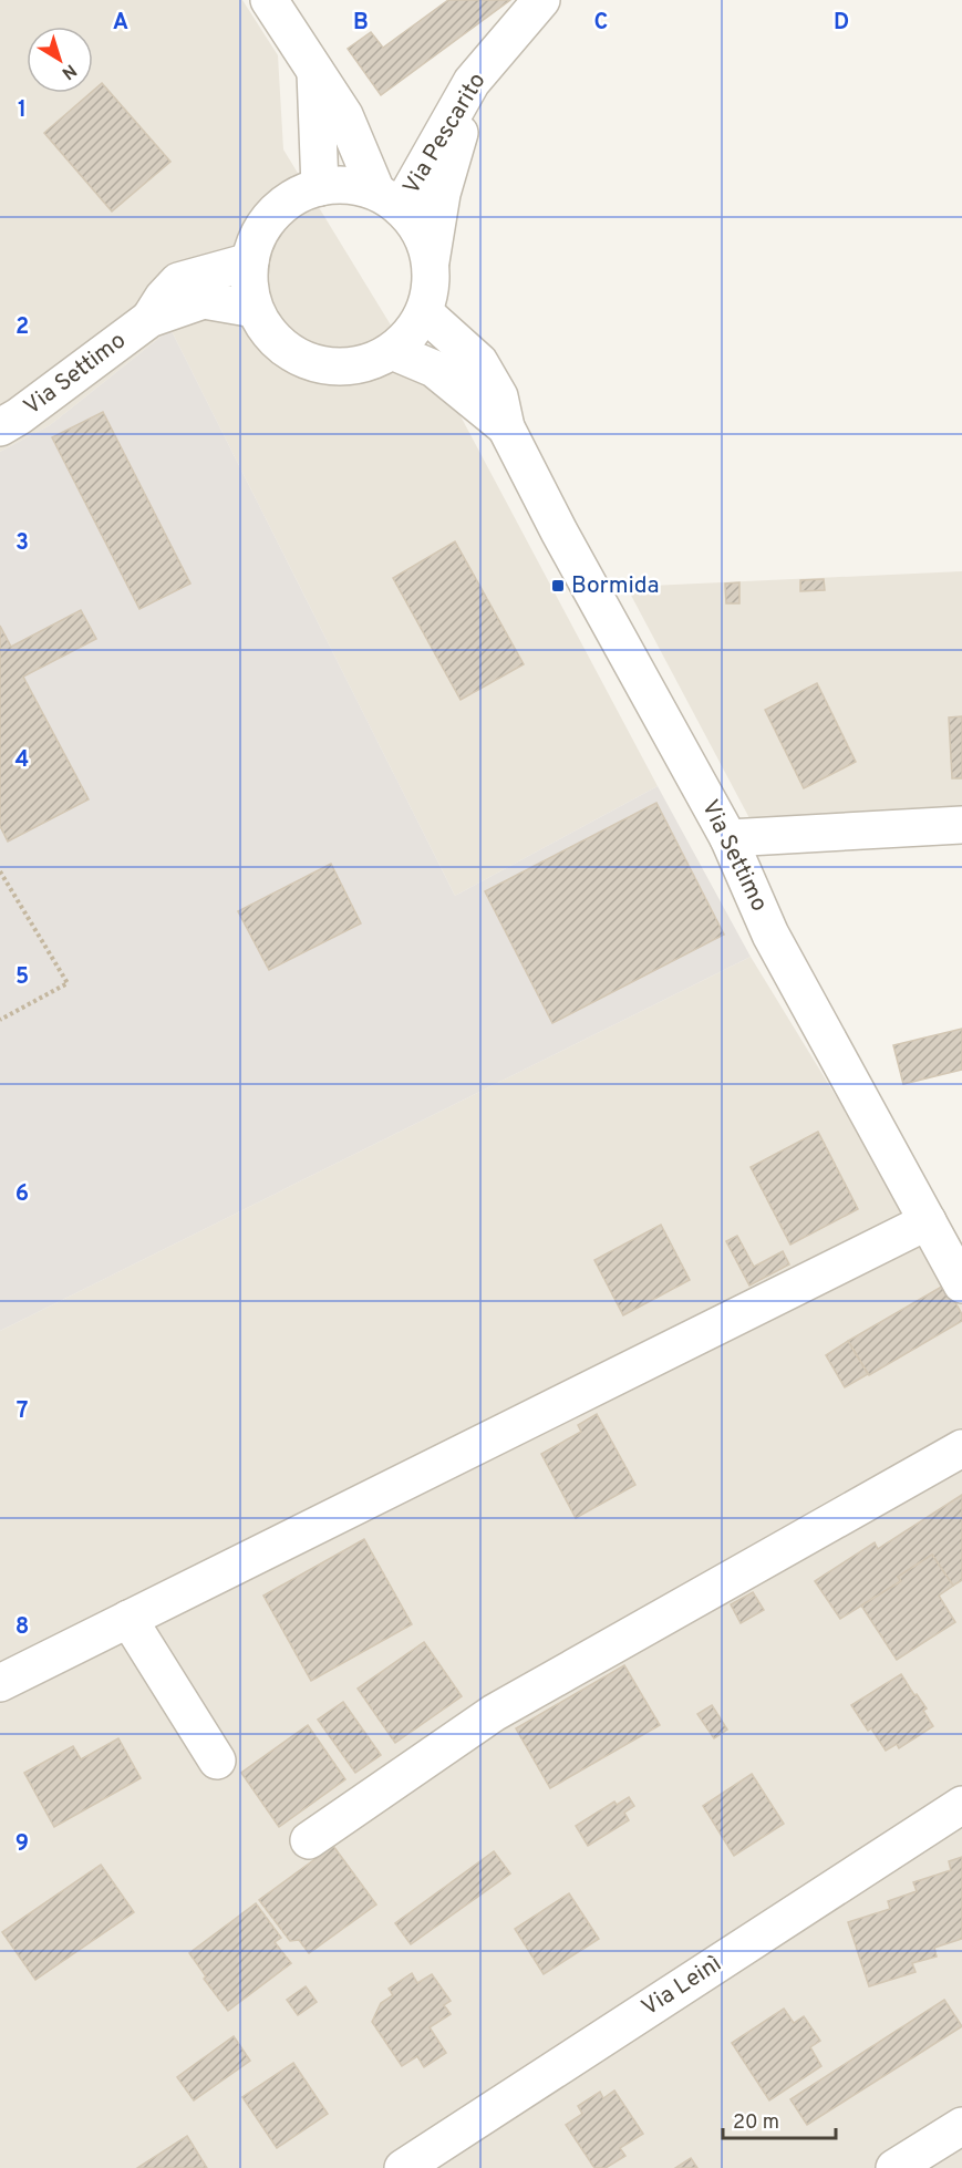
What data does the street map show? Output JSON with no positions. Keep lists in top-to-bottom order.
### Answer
{
  "streets": {
    "street": ["Via Pescarito", "Via Settimo", "Via Leinì"]
  },
  "crossings": [
    ["Via Pescarito", "Via Settimo"]
  ],
  "places": {
    "transit": ["Bormida"]
  },
  "scale_bar": "20 m",
  "north": "bottom right",
  "grid": {
    "columns": [
      "A",
      "B",
      "C",
      "D"
    ],
    "rows": [
      "1",
      "2",
      "3",
      "4",
      "5",
      "6",
      "7",
      "8",
      "9"
    ]
  }
}
